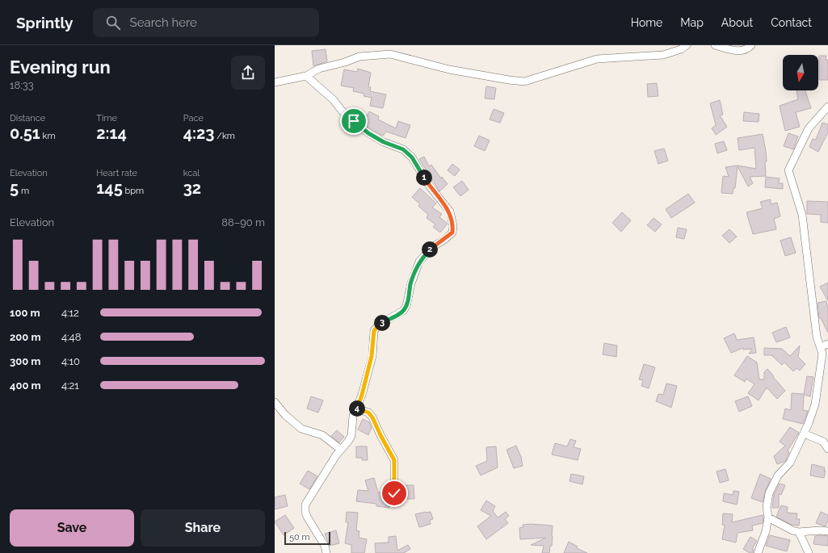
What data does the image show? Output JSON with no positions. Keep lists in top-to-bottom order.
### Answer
{
  "scale_bar": "50 m",
  "north": "bottom",
  "page": {
    "header": "Sprintly",
    "search": "Search here",
    "nav": [
      "Home",
      "Map",
      "About",
      "Contact"
    ],
    "heading": ["Evening run", "18:33"],
    "stats": [
      ["Distance", "0.51 km"],
      ["Time", "2:14"],
      ["Pace", "4:23 /km"],
      ["Elevation", "5 m"],
      ["Heart rate", "145 bpm"],
      ["kcal", "32"]
    ],
    "pins": [
      "1",
      "2",
      "3",
      "4"
    ],
    "chart": ["Elevation", "88–90 m"],
    "list": [
      {
        "name": "100 m",
        "note": "4:12"
      },
      {
        "name": "200 m",
        "note": "4:48"
      },
      {
        "name": "300 m",
        "note": "4:10"
      },
      {
        "name": "400 m",
        "note": "4:21"
      }
    ],
    "buttons": ["Save", "Share"],
    "scale": "50 m"
  }
}
